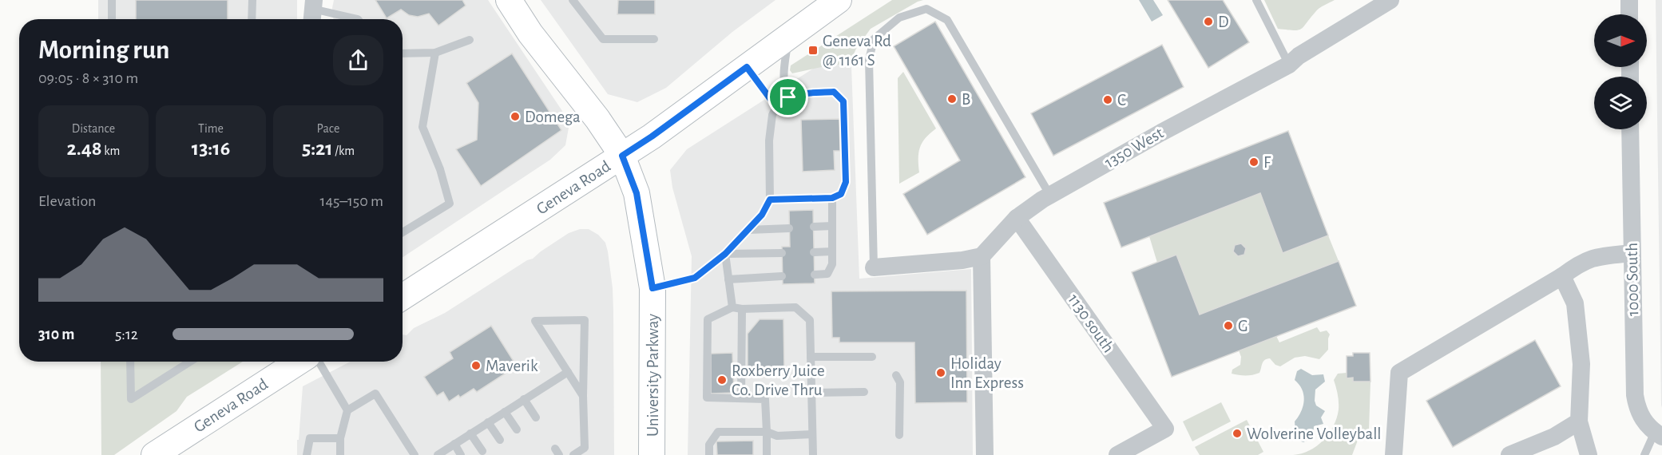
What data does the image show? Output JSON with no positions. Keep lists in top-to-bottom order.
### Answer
{
  "streets": {
    "main road": ["Geneva Road", "University Parkway"],
    "street": ["1350 West", "1000 South", "1130 south"]
  },
  "crossings": [
    ["1350 West", "1130 south"],
    ["Geneva Road", "University Parkway"]
  ],
  "places": {
    "other": [
      "D",
      "B",
      "C",
      "Domega",
      "F",
      "G",
      "Maverik",
      "Holiday Inn Express",
      "Roxberry Juice Co. Drive Thru",
      "Wolverine Volleyball"
    ],
    "transit": ["Geneva Rd @ 1161 S"]
  },
  "north": "right",
  "page": {
    "heading": ["Morning run", "09:05 · 8 × 310 m"],
    "stats": [
      ["Distance", "2.48 km"],
      ["Time", "13:16"],
      ["Pace", "5:21 /km"]
    ],
    "chart": ["Elevation", "145–150 m"],
    "list": [
      {
        "name": "310 m",
        "note": "5:12"
      }
    ]
  }
}
